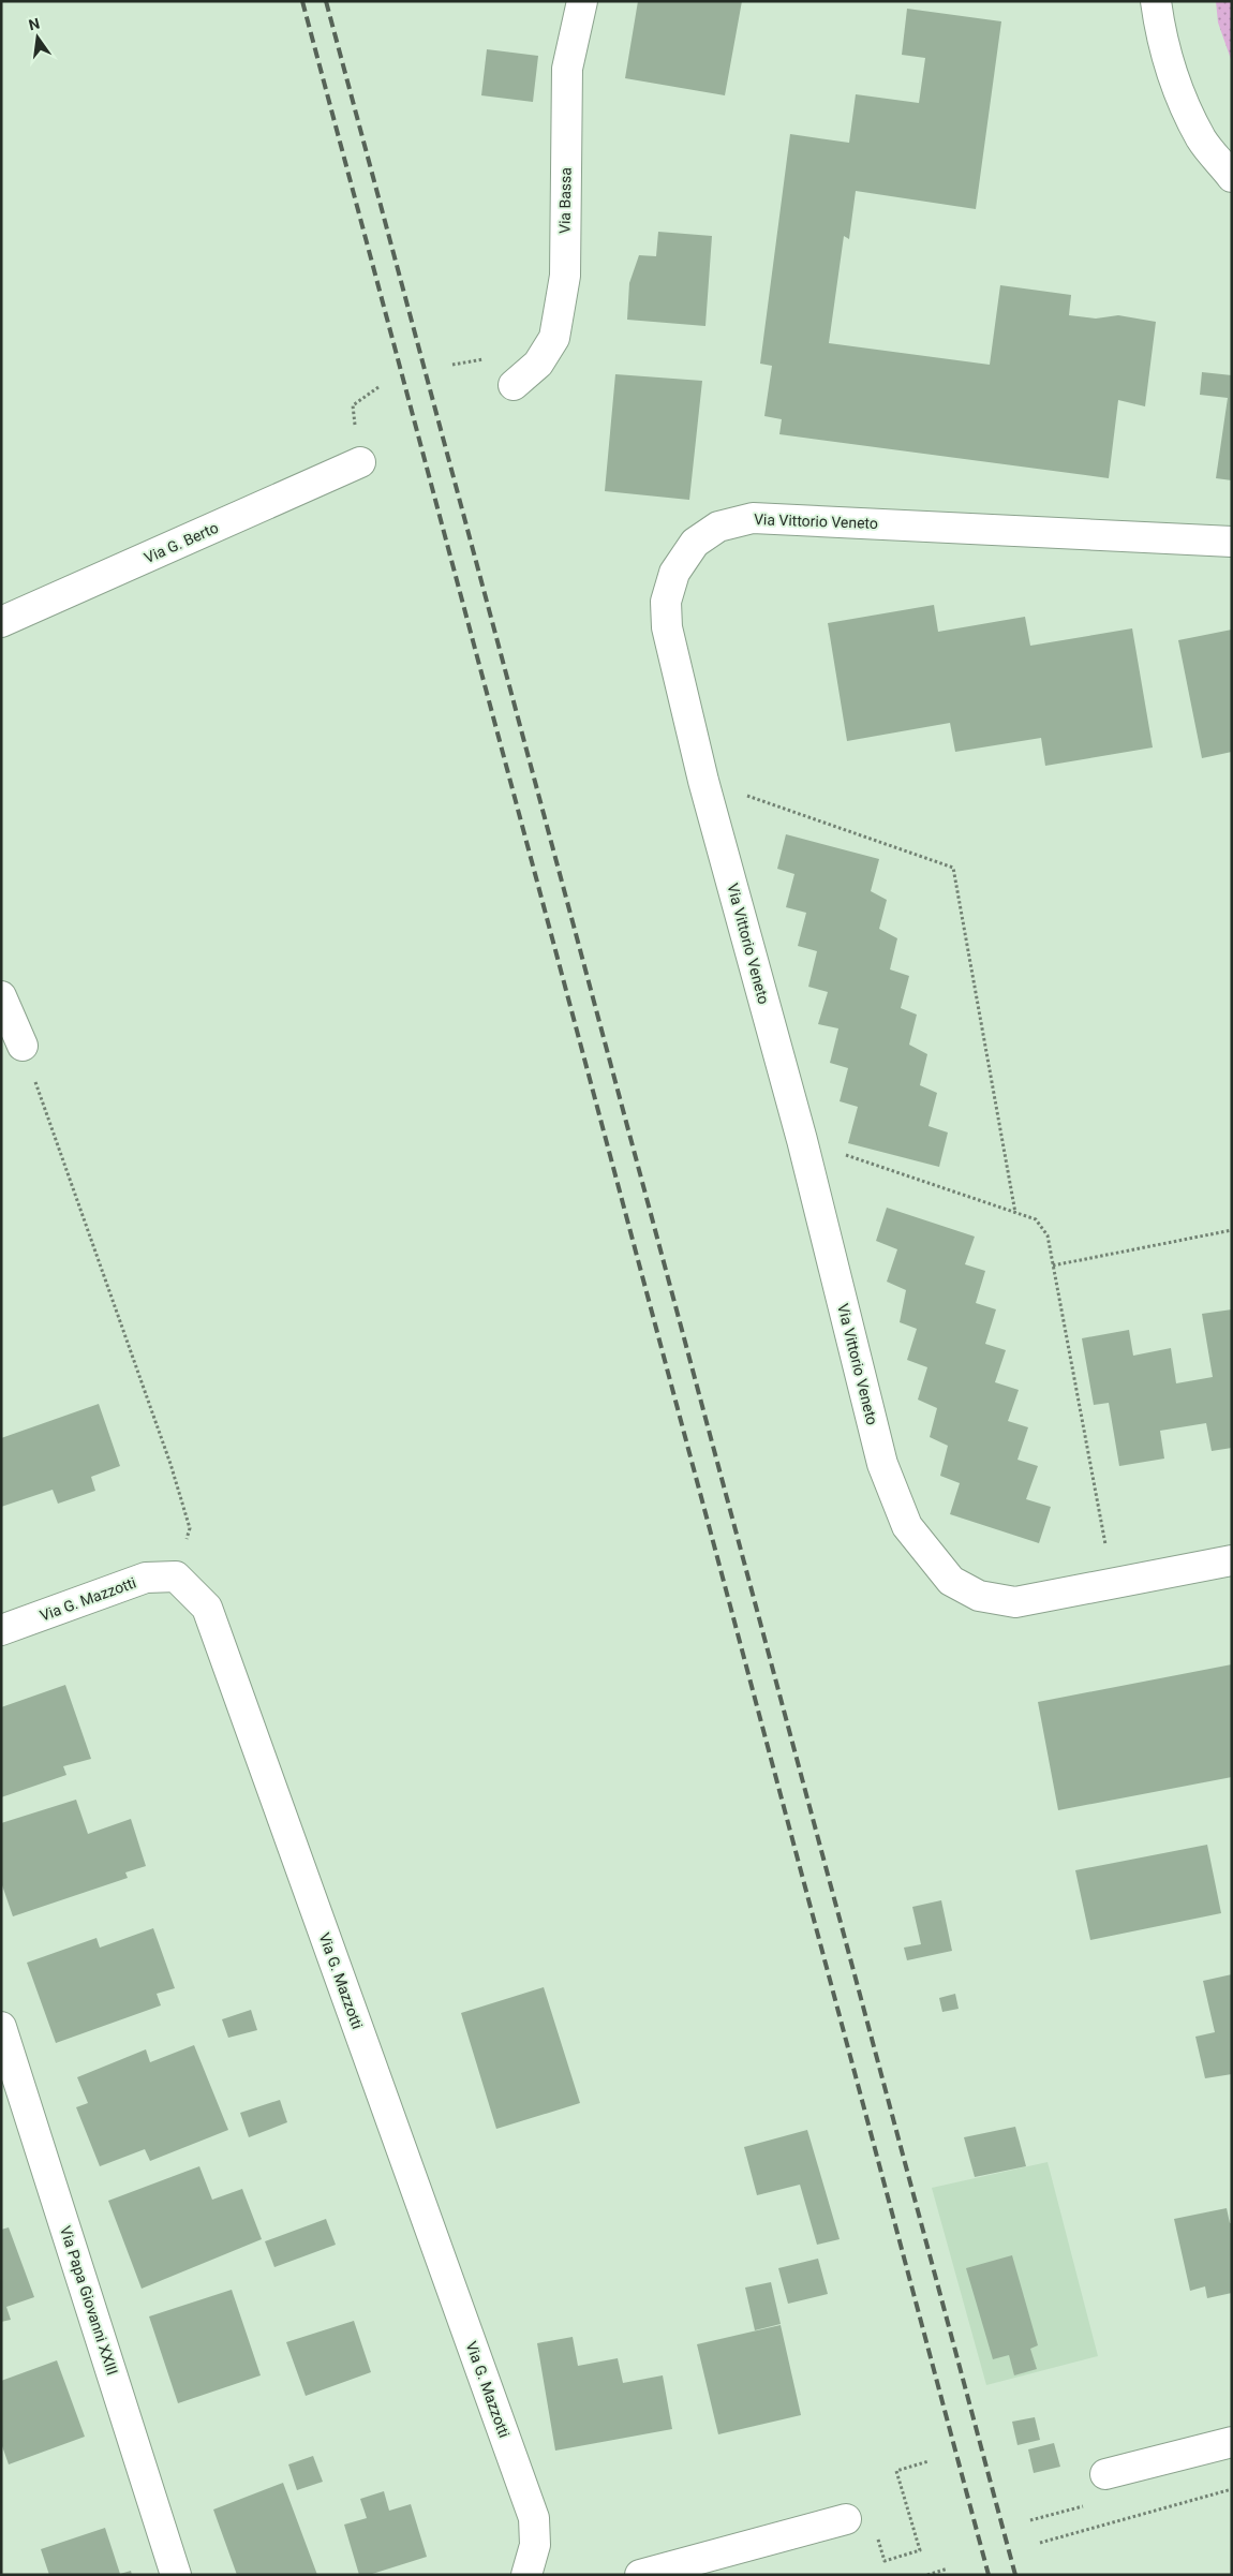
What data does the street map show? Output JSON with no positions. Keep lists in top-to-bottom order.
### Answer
{
  "streets": {
    "street": [
      "Via Bassa",
      "Via Vittorio Veneto",
      "Via G. Berto",
      "Via G. Mazzotti",
      "Via Papa Giovanni XXIII"
    ]
  },
  "north": "top"
}
